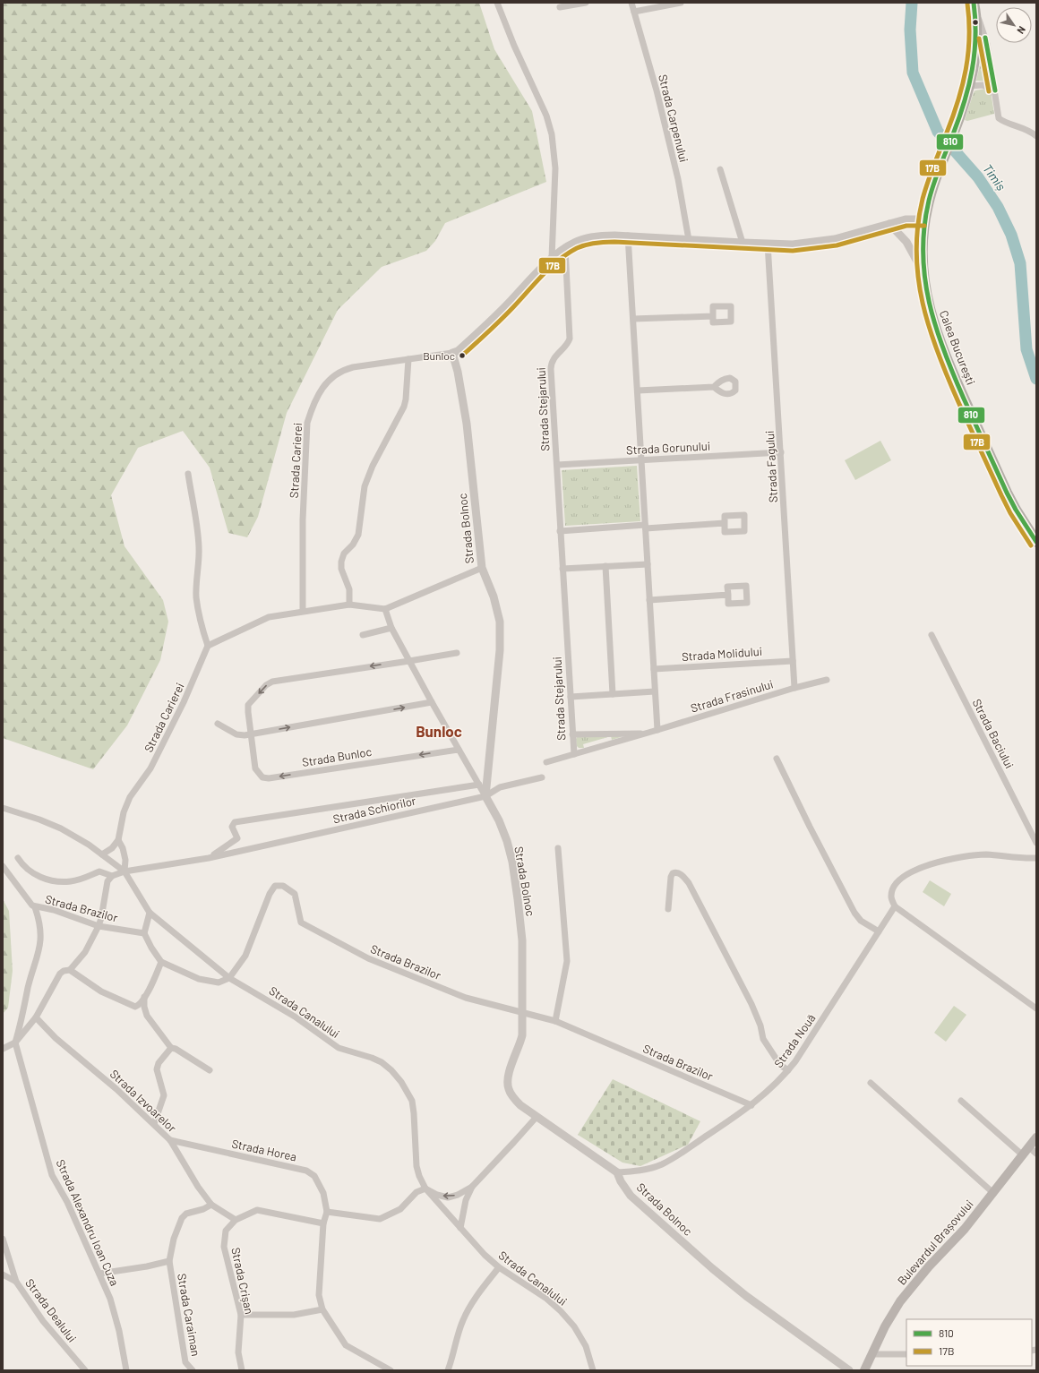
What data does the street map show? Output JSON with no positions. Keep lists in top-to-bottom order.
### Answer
{
  "streets": {
    "highway": ["Calea București"],
    "main road": ["Bulevardul Brașovului"],
    "street": [
      "Strada Carpenului",
      "Strada Stejarului",
      "Strada Gorunului",
      "Strada Carierei",
      "Strada Fagului",
      "Strada Bolnoc",
      "Strada Molidului",
      "Strada Frasinului",
      "Strada Baciului",
      "Strada Bunloc",
      "Strada Schiorilor",
      "Strada Brazilor",
      "Strada Canalului",
      "Strada Nouă",
      "Strada Izvoarelor",
      "Strada Horea",
      "Strada Alexandru Ioan Cuza",
      "Strada Crișan",
      "Strada Dealului",
      "Strada Caraiman"
    ]
  },
  "crossings": [
    ["Strada Stejarului", "Strada Gorunului"],
    ["Strada Stejarului", "Strada Frasinului"],
    ["Strada Gorunului", "Strada Fagului"],
    ["Strada Carierei", "Strada Bolnoc"],
    ["Strada Fagului", "Strada Molidului"],
    ["Strada Fagului", "Strada Frasinului"],
    ["Strada Bolnoc", "Strada Schiorilor"],
    ["Strada Bolnoc", "Strada Brazilor"],
    ["Strada Bolnoc", "Strada Nouă"],
    ["Strada Schiorilor", "Strada Canalului"],
    ["Strada Brazilor", "Strada Canalului"],
    ["Strada Brazilor", "Strada Nouă"],
    ["Strada Brazilor", "Strada Alexandru Ioan Cuza"],
    ["Strada Izvoarelor", "Strada Horea"],
    ["Strada Izvoarelor", "Strada Crișan"]
  ],
  "districts": ["Bunloc"],
  "water": ["Timiș"],
  "places": ["Bunloc"],
  "lines": ["transit line 810", "transit line 17B"],
  "legend": ["810", "17B"],
  "north": "bottom right"
}
